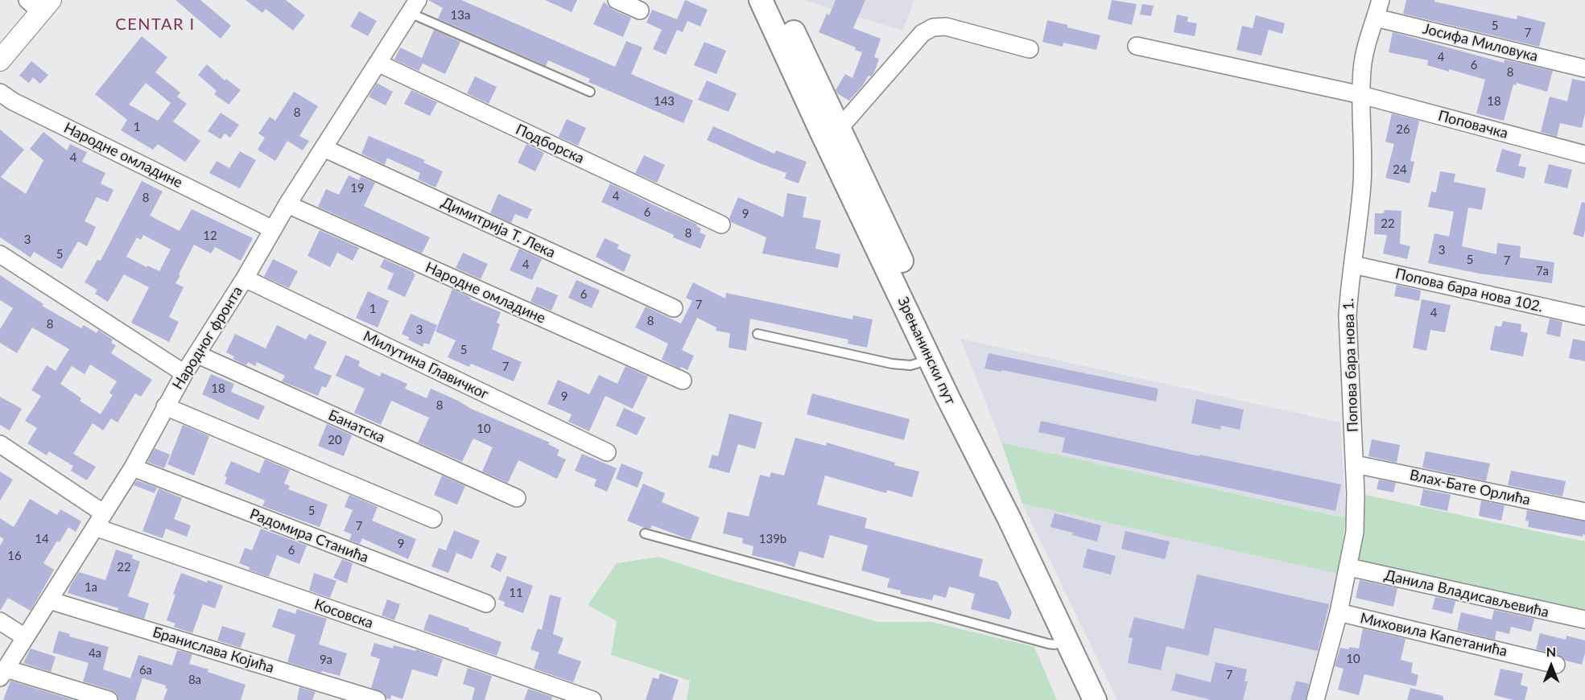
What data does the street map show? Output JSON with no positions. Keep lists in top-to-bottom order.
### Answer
{
  "streets": {
    "main road": ["Зрењанински пут"],
    "street": [
      "Јосифа Миловука",
      "Поповачка",
      "Подборска",
      "Народне омладине",
      "Димитрија Т. Лека",
      "Попова бара нова 102.",
      "Народног фронта",
      "Милутина Главичког",
      "Попова бара нова 1.",
      "Банатска",
      "Влах-Бате Орлића",
      "Радомира Станића",
      "Данила Владисављевића",
      "Косовска",
      "Миховила Капетанића",
      "Бранислава Којића"
    ]
  },
  "crossings": [
    ["Јосифа Миловука", "Попова бара нова 1."],
    ["Поповачка", "Попова бара нова 1."],
    ["Подборска", "Народног фронта"],
    ["Народне омладине", "Народног фронта"],
    ["Димитрија Т. Лека", "Народног фронта"],
    ["Попова бара нова 102.", "Попова бара нова 1."],
    ["Народног фронта", "Милутина Главичког"],
    ["Народног фронта", "Банатска"],
    ["Народног фронта", "Радомира Станића"],
    ["Народног фронта", "Косовска"],
    ["Народног фронта", "Бранислава Којића"],
    ["Попова бара нова 1.", "Влах-Бате Орлића"],
    ["Попова бара нова 1.", "Данила Владисављевића"],
    ["Попова бара нова 1.", "Миховила Капетанића"]
  ],
  "districts": ["CENTAR I"],
  "house_numbers": [
    "13a",
    "5",
    "7",
    "4",
    "6",
    "8",
    "143",
    "18",
    "8",
    "1",
    "26",
    "4",
    "24",
    "19",
    "4",
    "8",
    "6",
    "9",
    "22",
    "8",
    "12",
    "3",
    "3",
    "5",
    "5",
    "7",
    "4",
    "7a",
    "6",
    "7",
    "1",
    "4",
    "8",
    "8",
    "3",
    "5",
    "7",
    "18",
    "9",
    "8",
    "10",
    "20",
    "5",
    "7",
    "14",
    "139b",
    "9",
    "6",
    "16",
    "22",
    "1a",
    "11",
    "4a",
    "10",
    "9a",
    "6a",
    "7",
    "8a"
  ],
  "north": "top"
}
